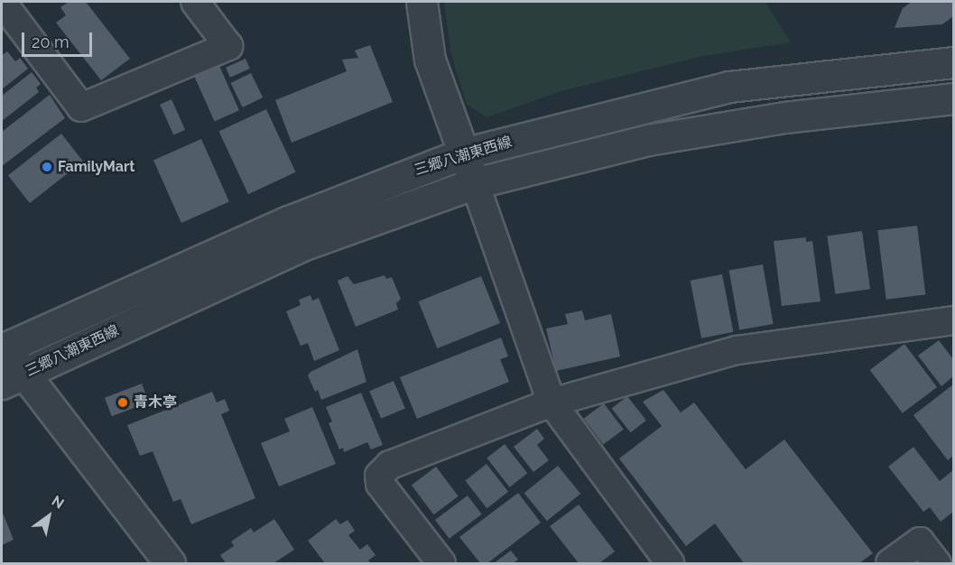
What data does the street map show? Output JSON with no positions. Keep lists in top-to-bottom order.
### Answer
{
  "streets": {
    "street": ["三郷八潮東西線"]
  },
  "places": ["FamilyMart", "青木亭"],
  "scale_bar": "20 m",
  "north": "top right"
}
